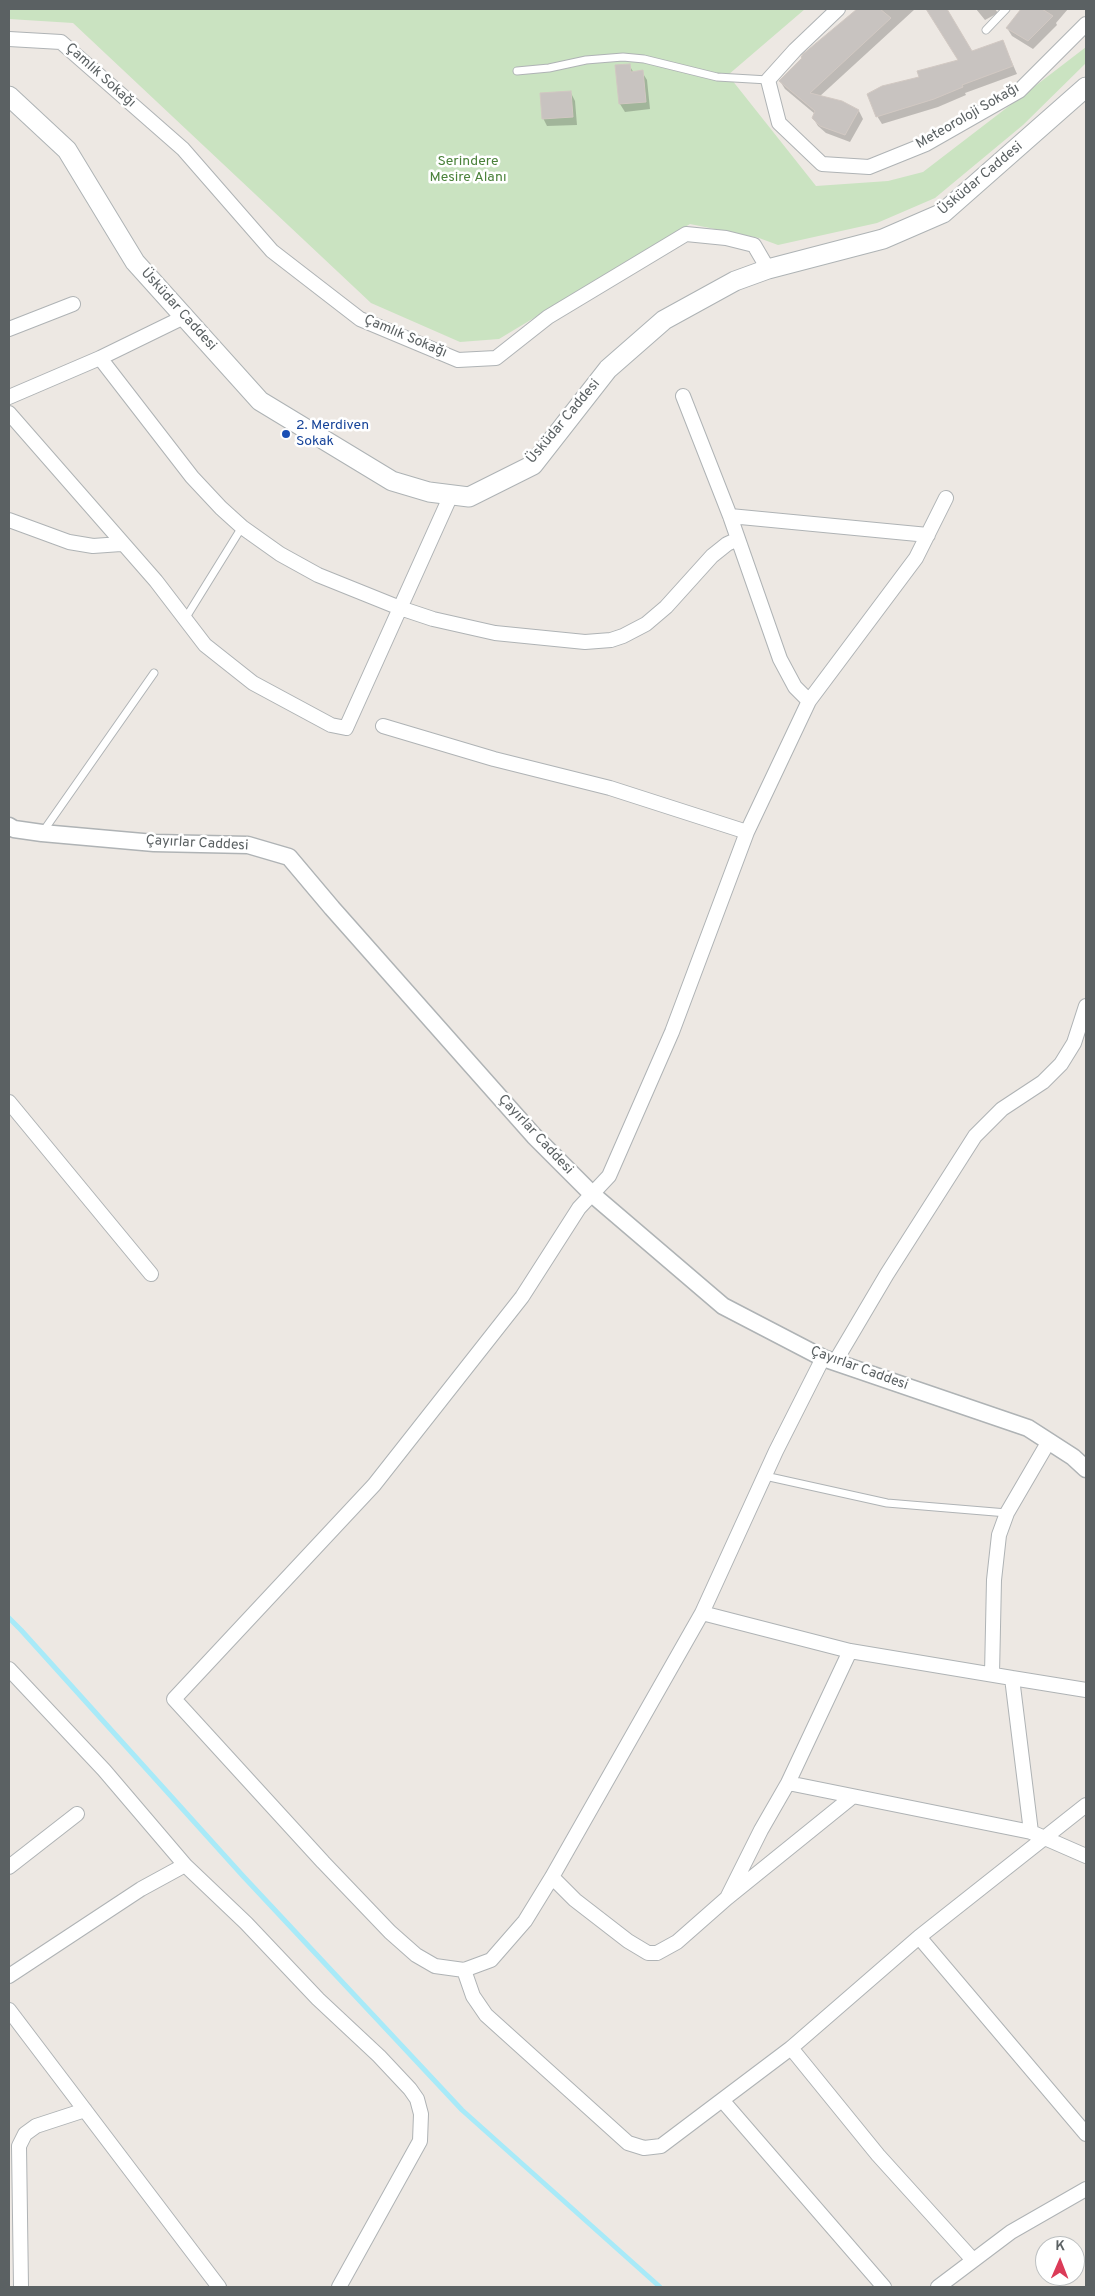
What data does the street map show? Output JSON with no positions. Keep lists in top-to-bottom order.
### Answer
{
  "streets": {
    "main road": ["Üsküdar Caddesi"],
    "street": ["Çamlık Sokağı", "Meteoroloji Sokağı", "Çayırlar Caddesi"]
  },
  "crossings": [
    ["Çamlık Sokağı", "Üsküdar Caddesi"]
  ],
  "parks": ["Serindere Mesire Alanı"],
  "places": ["2. Merdiven Sokak"],
  "north": "top"
}
